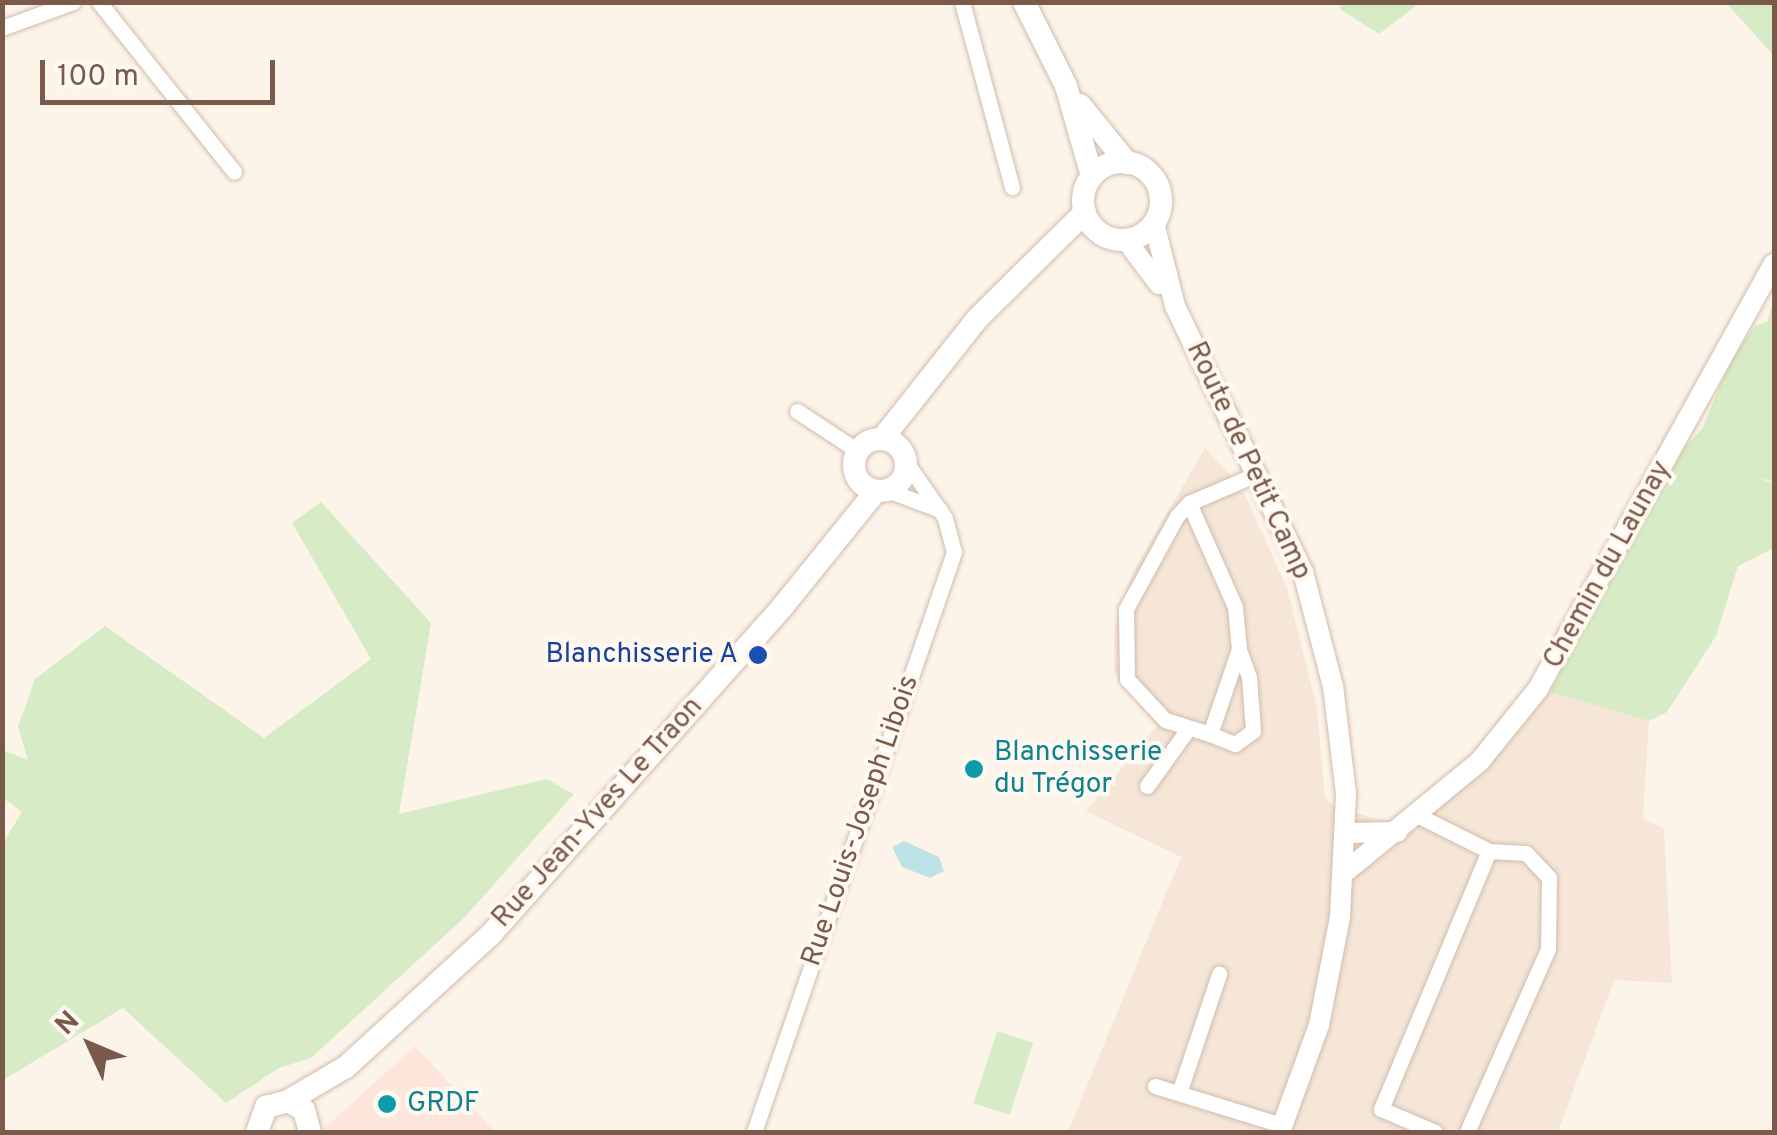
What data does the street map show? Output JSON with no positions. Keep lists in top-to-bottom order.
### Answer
{
  "streets": {
    "main road": ["Rue Jean-Yves Le Traon"],
    "street": ["Route de Petit Camp", "Chemin du Launay", "Rue Louis-Joseph Libois"]
  },
  "crossings": [
    ["Route de Petit Camp", "Chemin du Launay"],
    ["Rue Jean-Yves Le Traon", "Rue Louis-Joseph Libois"]
  ],
  "places": ["Blanchisserie A", "Blanchisserie du Trégor", "GRDF"],
  "scale_bar": "100 m",
  "north": "top left"
}
